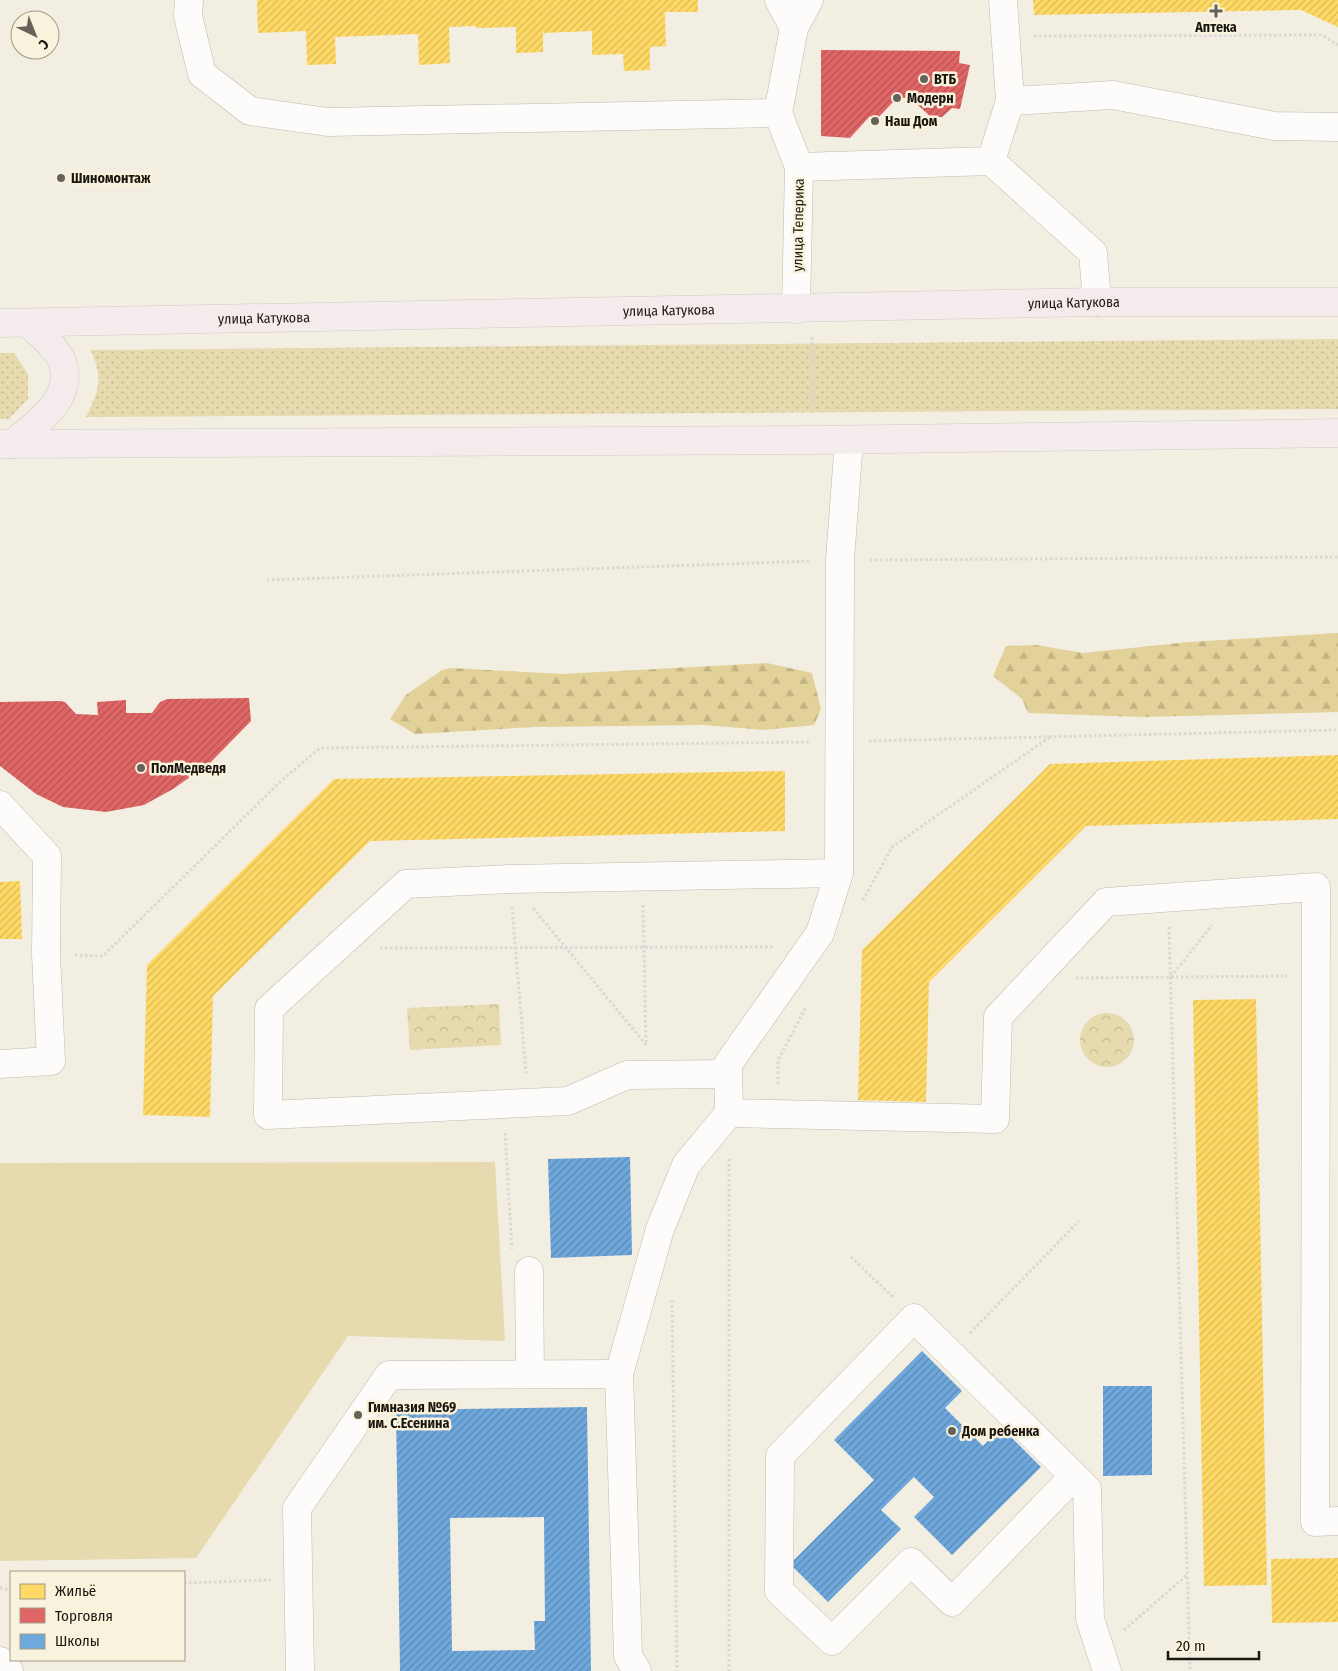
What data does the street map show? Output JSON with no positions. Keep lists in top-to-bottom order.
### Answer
{
  "streets": {
    "main road": ["улица Катукова"],
    "street": ["улица Теперика"]
  },
  "crossings": [
    ["улица Теперика", "улица Катукова"]
  ],
  "places": {
    "health": ["Аптека"],
    "other": [
      "ВТБ",
      "Модерн",
      "Наш Дом",
      "Шиномонтаж",
      "ПолМедведя",
      "Гимназия №69 им. С.Есенина",
      "Дом ребенка"
    ]
  },
  "legend": ["Жильё", "Торговля", "Школы"],
  "scale_bar": "20 m",
  "north": "bottom right"
}
